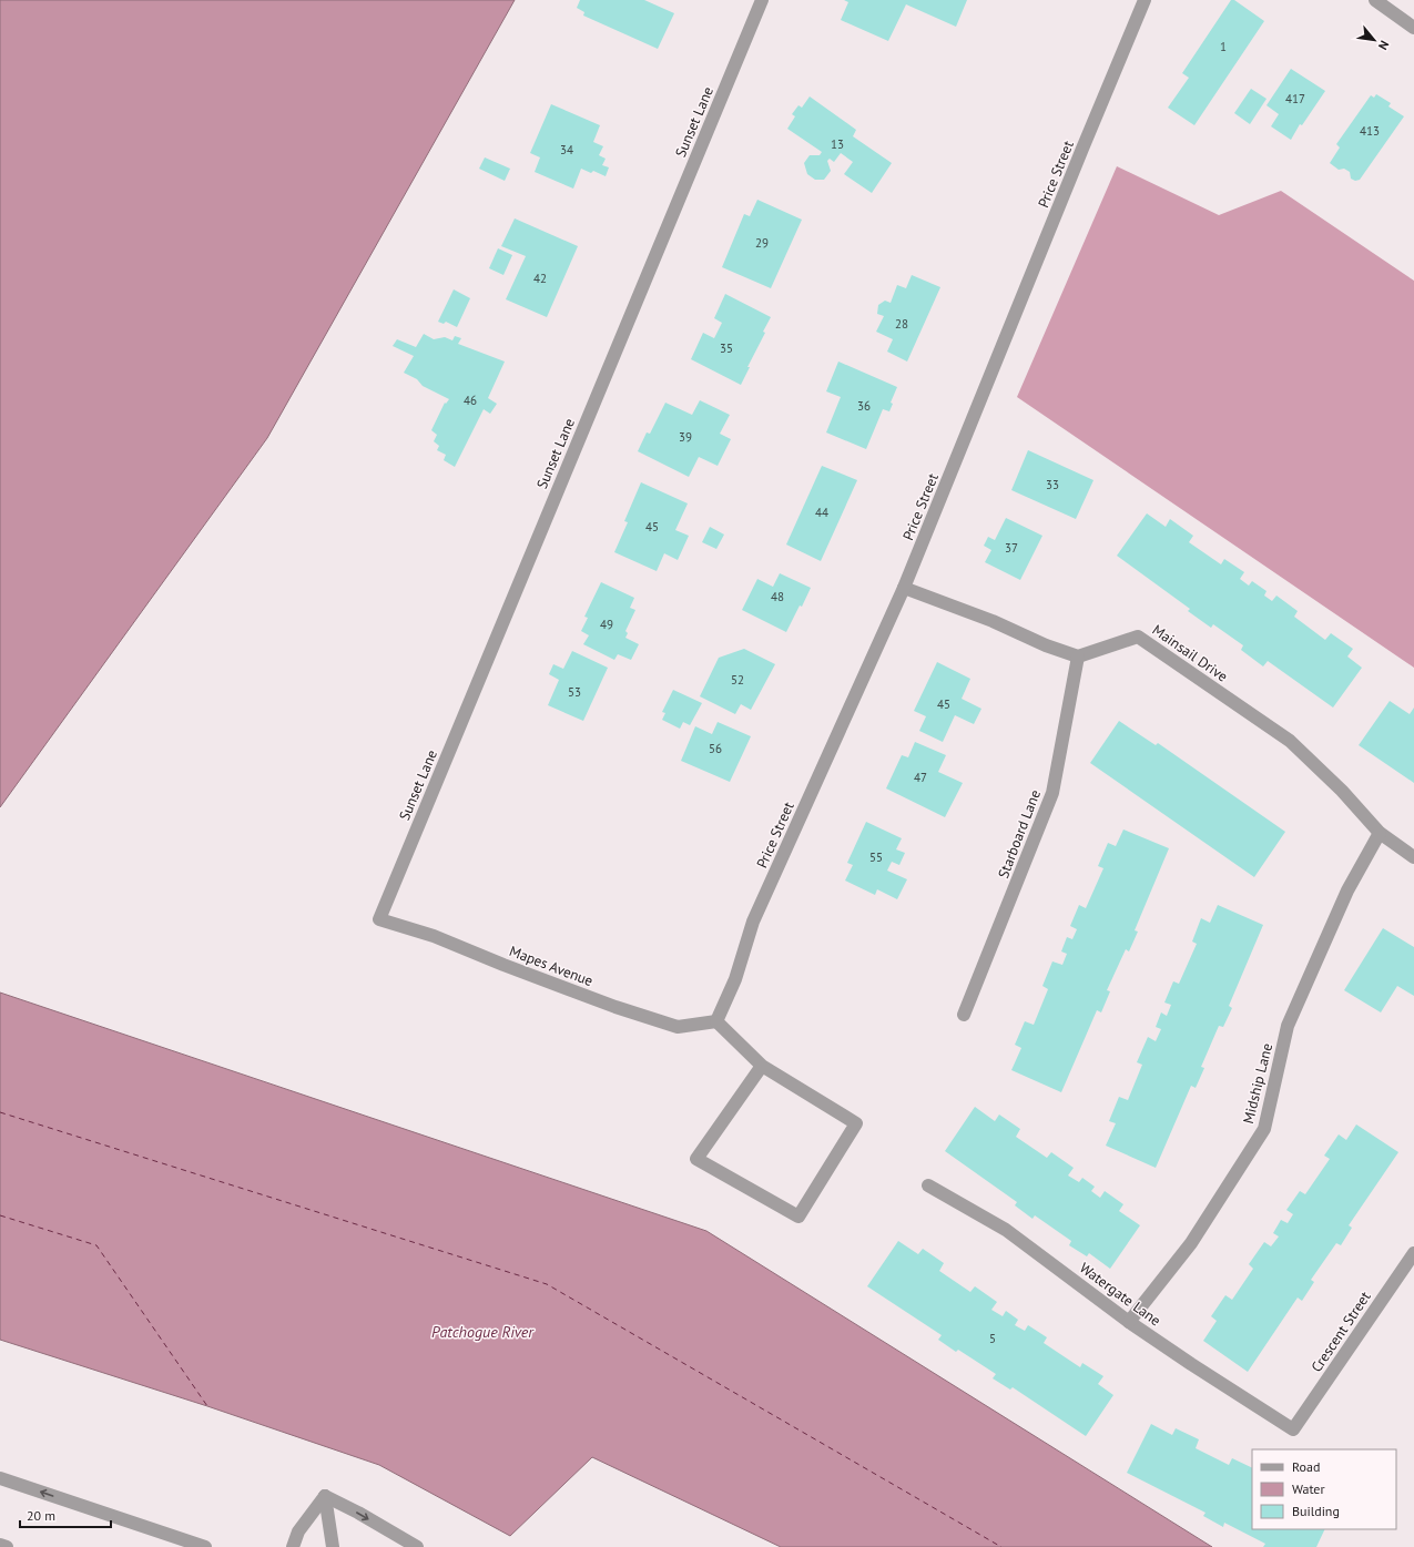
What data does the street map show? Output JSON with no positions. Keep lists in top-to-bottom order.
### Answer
{
  "streets": {
    "street": [
      "Sunset Lane",
      "Price Street",
      "Mainsail Drive",
      "Starboard Lane",
      "Mapes Avenue",
      "Midship Lane",
      "Watergate Lane",
      "Crescent Street"
    ]
  },
  "crossings": [
    ["Sunset Lane", "Mapes Avenue"],
    ["Price Street", "Mapes Avenue"],
    ["Mainsail Drive", "Starboard Lane"],
    ["Mainsail Drive", "Midship Lane"],
    ["Midship Lane", "Watergate Lane"],
    ["Watergate Lane", "Crescent Street"]
  ],
  "water": ["Patchogue River"],
  "house_numbers": [
    "1",
    "417",
    "413",
    "13",
    "34",
    "29",
    "42",
    "28",
    "35",
    "46",
    "36",
    "39",
    "33",
    "44",
    "45",
    "37",
    "48",
    "49",
    "52",
    "53",
    "45",
    "56",
    "47",
    "55",
    "5"
  ],
  "legend": ["Road", "Water", "Building"],
  "scale_bar": "20 m",
  "north": "bottom right"
}
